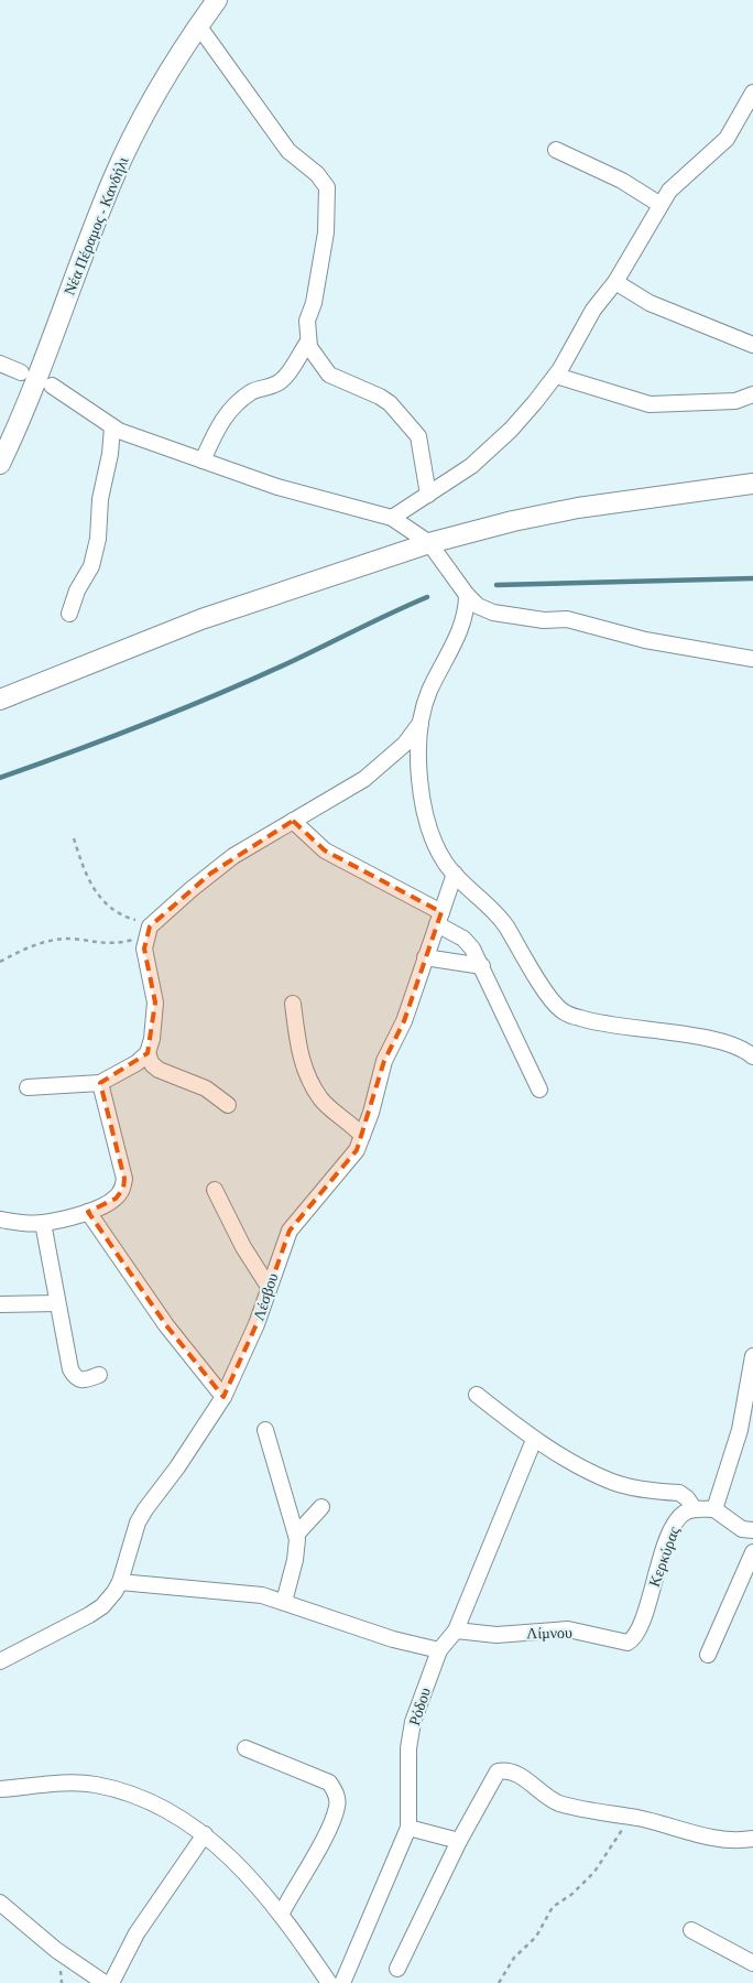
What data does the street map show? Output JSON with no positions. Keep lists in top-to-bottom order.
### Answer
{
  "streets": {
    "street": [
      "Νέα Πέραμος - Κανδήλι",
      "Λέσβου",
      "Κερκύρας",
      "Λίμνου",
      "Ρόδου"
    ]
  },
  "crossings": [
    ["Κερκύρας", "Λίμνου"],
    ["Λίμνου", "Ρόδου"]
  ]
}
